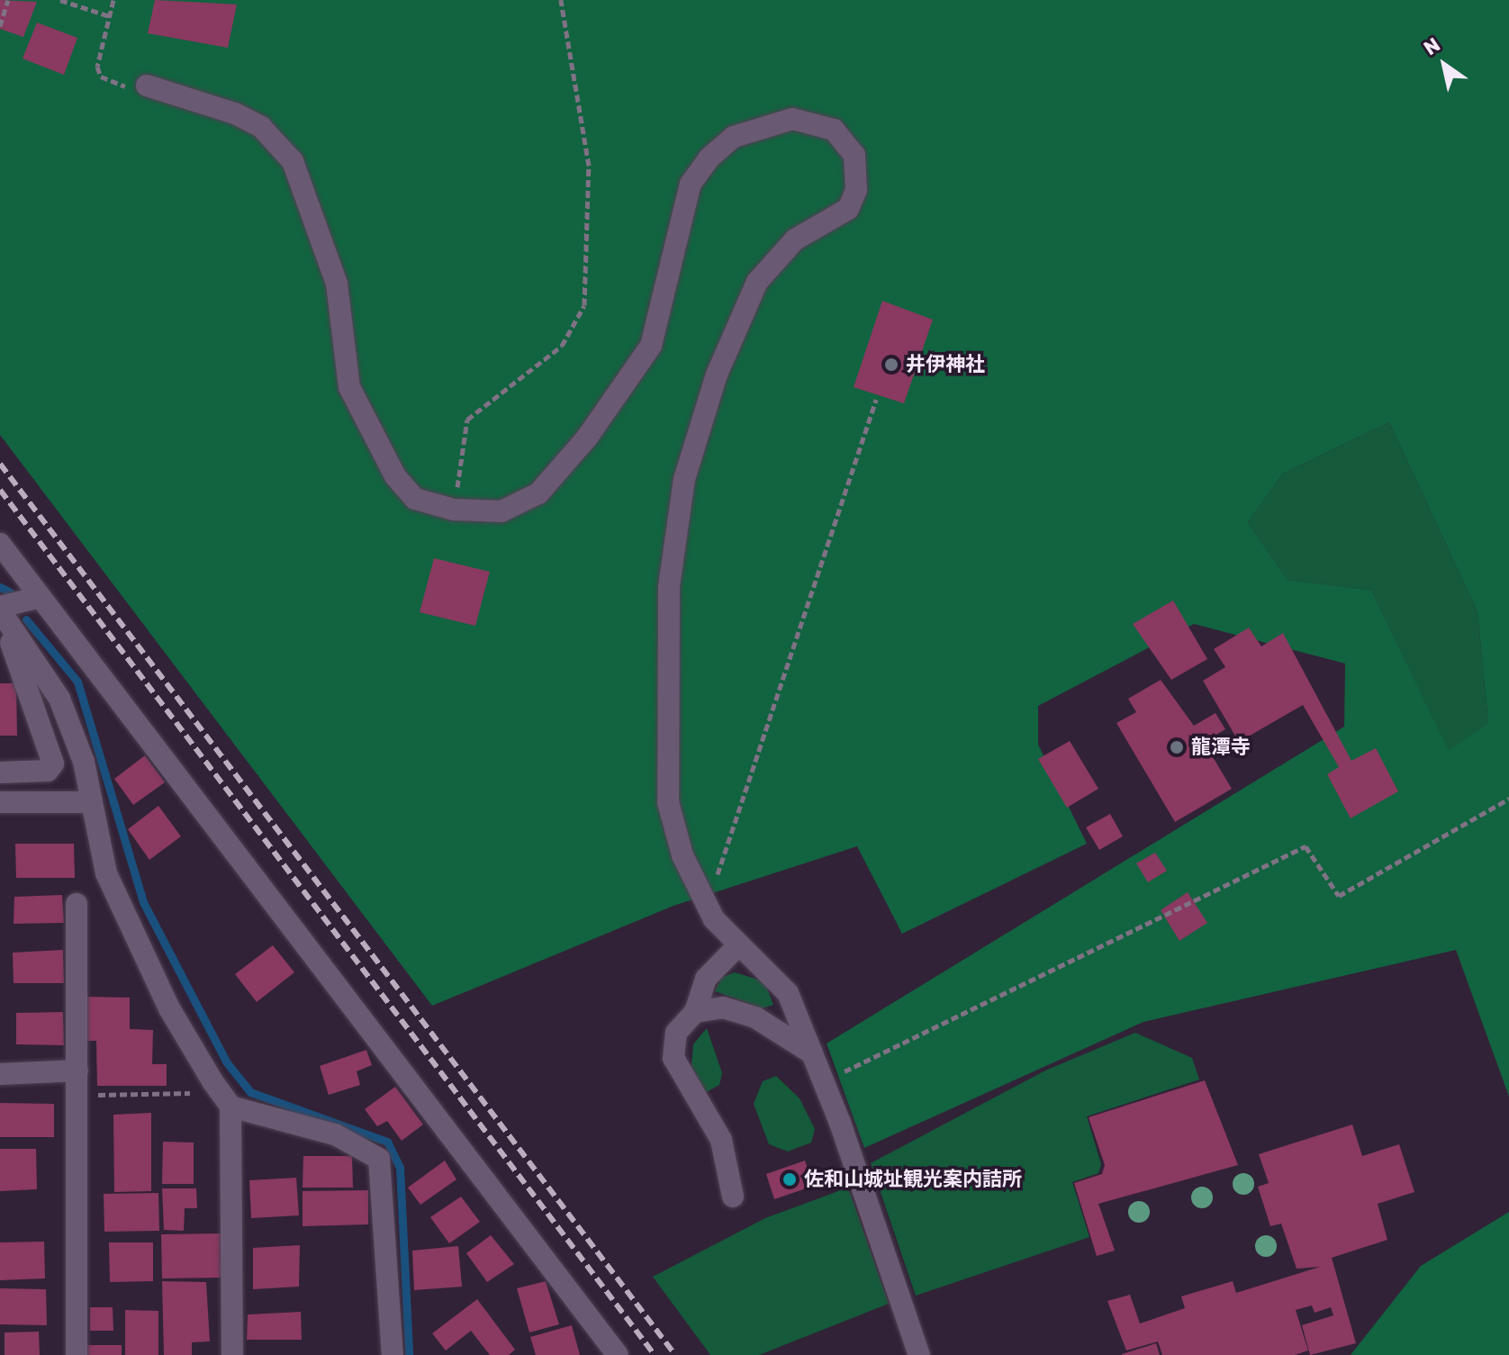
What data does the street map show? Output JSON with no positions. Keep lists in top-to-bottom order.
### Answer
{
  "places": ["井伊神社", "龍潭寺", "佐和山城址観光案内詰所"],
  "north": "top left"
}
